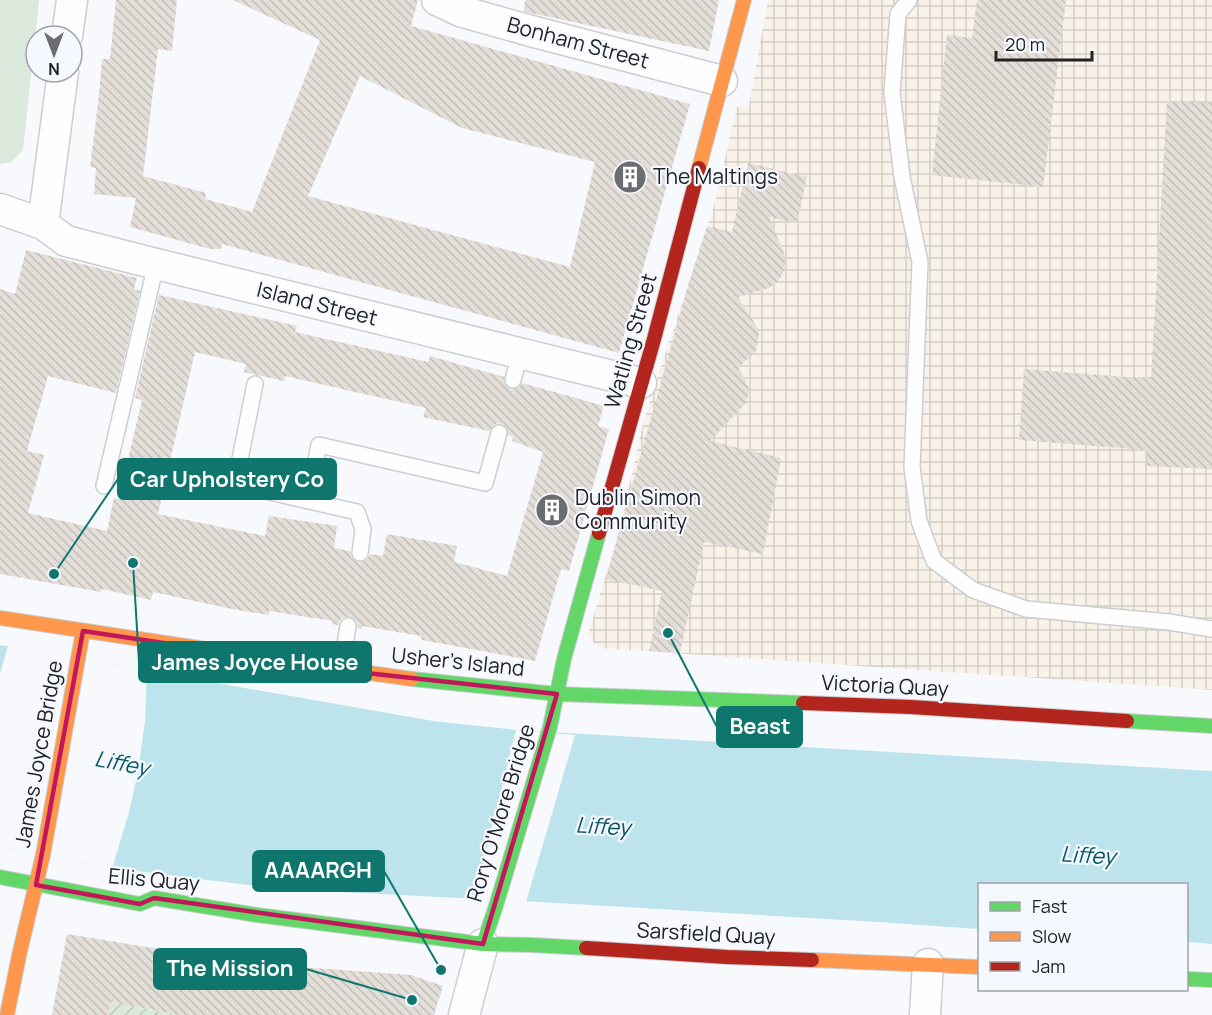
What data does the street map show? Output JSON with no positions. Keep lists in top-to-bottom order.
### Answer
{
  "streets": {
    "main road": [
      "Watling Street",
      "Usher's Island",
      "Victoria Quay",
      "James Joyce Bridge",
      "Rory O'More Bridge",
      "Ellis Quay",
      "Sarsfield Quay"
    ],
    "street": ["Bonham Street", "Island Street"]
  },
  "crossings": [
    ["Bonham Street", "Watling Street"],
    ["Island Street", "Watling Street"],
    ["Watling Street", "Usher's Island"],
    ["Watling Street", "Victoria Quay"],
    ["Watling Street", "Rory O'More Bridge"],
    ["Usher's Island", "Victoria Quay"],
    ["Usher's Island", "James Joyce Bridge"],
    ["Usher's Island", "Rory O'More Bridge"],
    ["Victoria Quay", "Rory O'More Bridge"],
    ["James Joyce Bridge", "Ellis Quay"],
    ["Rory O'More Bridge", "Ellis Quay"],
    ["Rory O'More Bridge", "Sarsfield Quay"],
    ["Ellis Quay", "Sarsfield Quay"]
  ],
  "water": ["Liffey"],
  "places": {
    "building": ["The Maltings", "Dublin Simon Community"],
    "other": [
      "James Joyce House",
      "Car Upholstery Co",
      "Beast",
      "AAAARGH",
      "The Mission"
    ]
  },
  "legend": ["Fast", "Slow", "Jam"],
  "scale_bar": "20 m",
  "north": "bottom"
}
